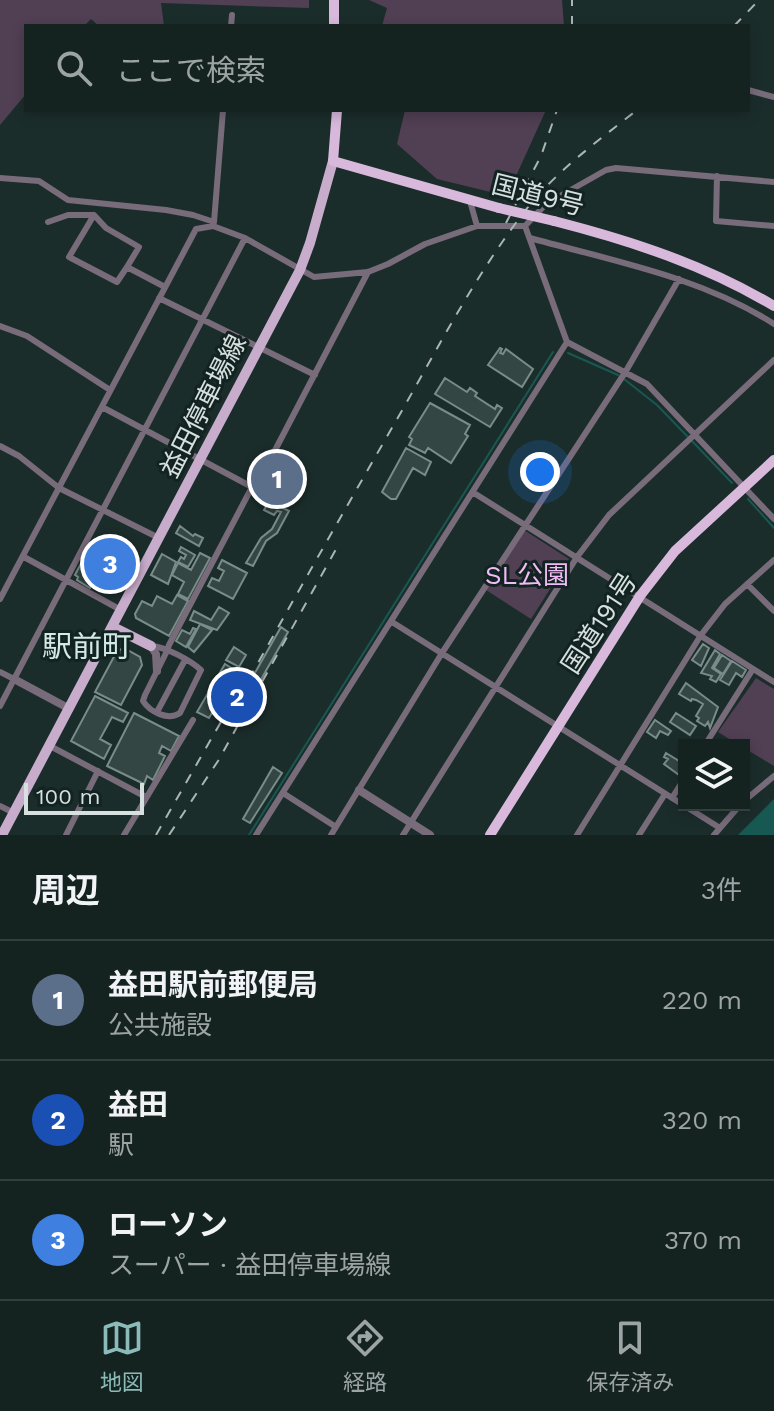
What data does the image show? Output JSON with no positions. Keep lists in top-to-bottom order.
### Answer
{
  "streets": {
    "highway": ["国道9号", "国道191号"],
    "main road": ["益田停車場線"]
  },
  "crossings": [
    ["国道9号", "益田停車場線"]
  ],
  "districts": ["駅前町"],
  "parks": ["SL公園"],
  "scale_bar": "100 m",
  "page": {
    "search": "ここで検索",
    "pins": ["1", "3", "2"],
    "scale": "100 m",
    "heading": ["周辺", "3件"],
    "list": [
      {
        "mark": "1",
        "name": "益田駅前郵便局",
        "note": "公共施設",
        "value": "220 m"
      },
      {
        "mark": "2",
        "name": "益田",
        "note": "駅",
        "value": "320 m"
      },
      {
        "mark": "3",
        "name": "ローソン",
        "note": "スーパー · 益田停車場線",
        "value": "370 m"
      }
    ],
    "nav": ["地図", "経路", "保存済み"]
  }
}
